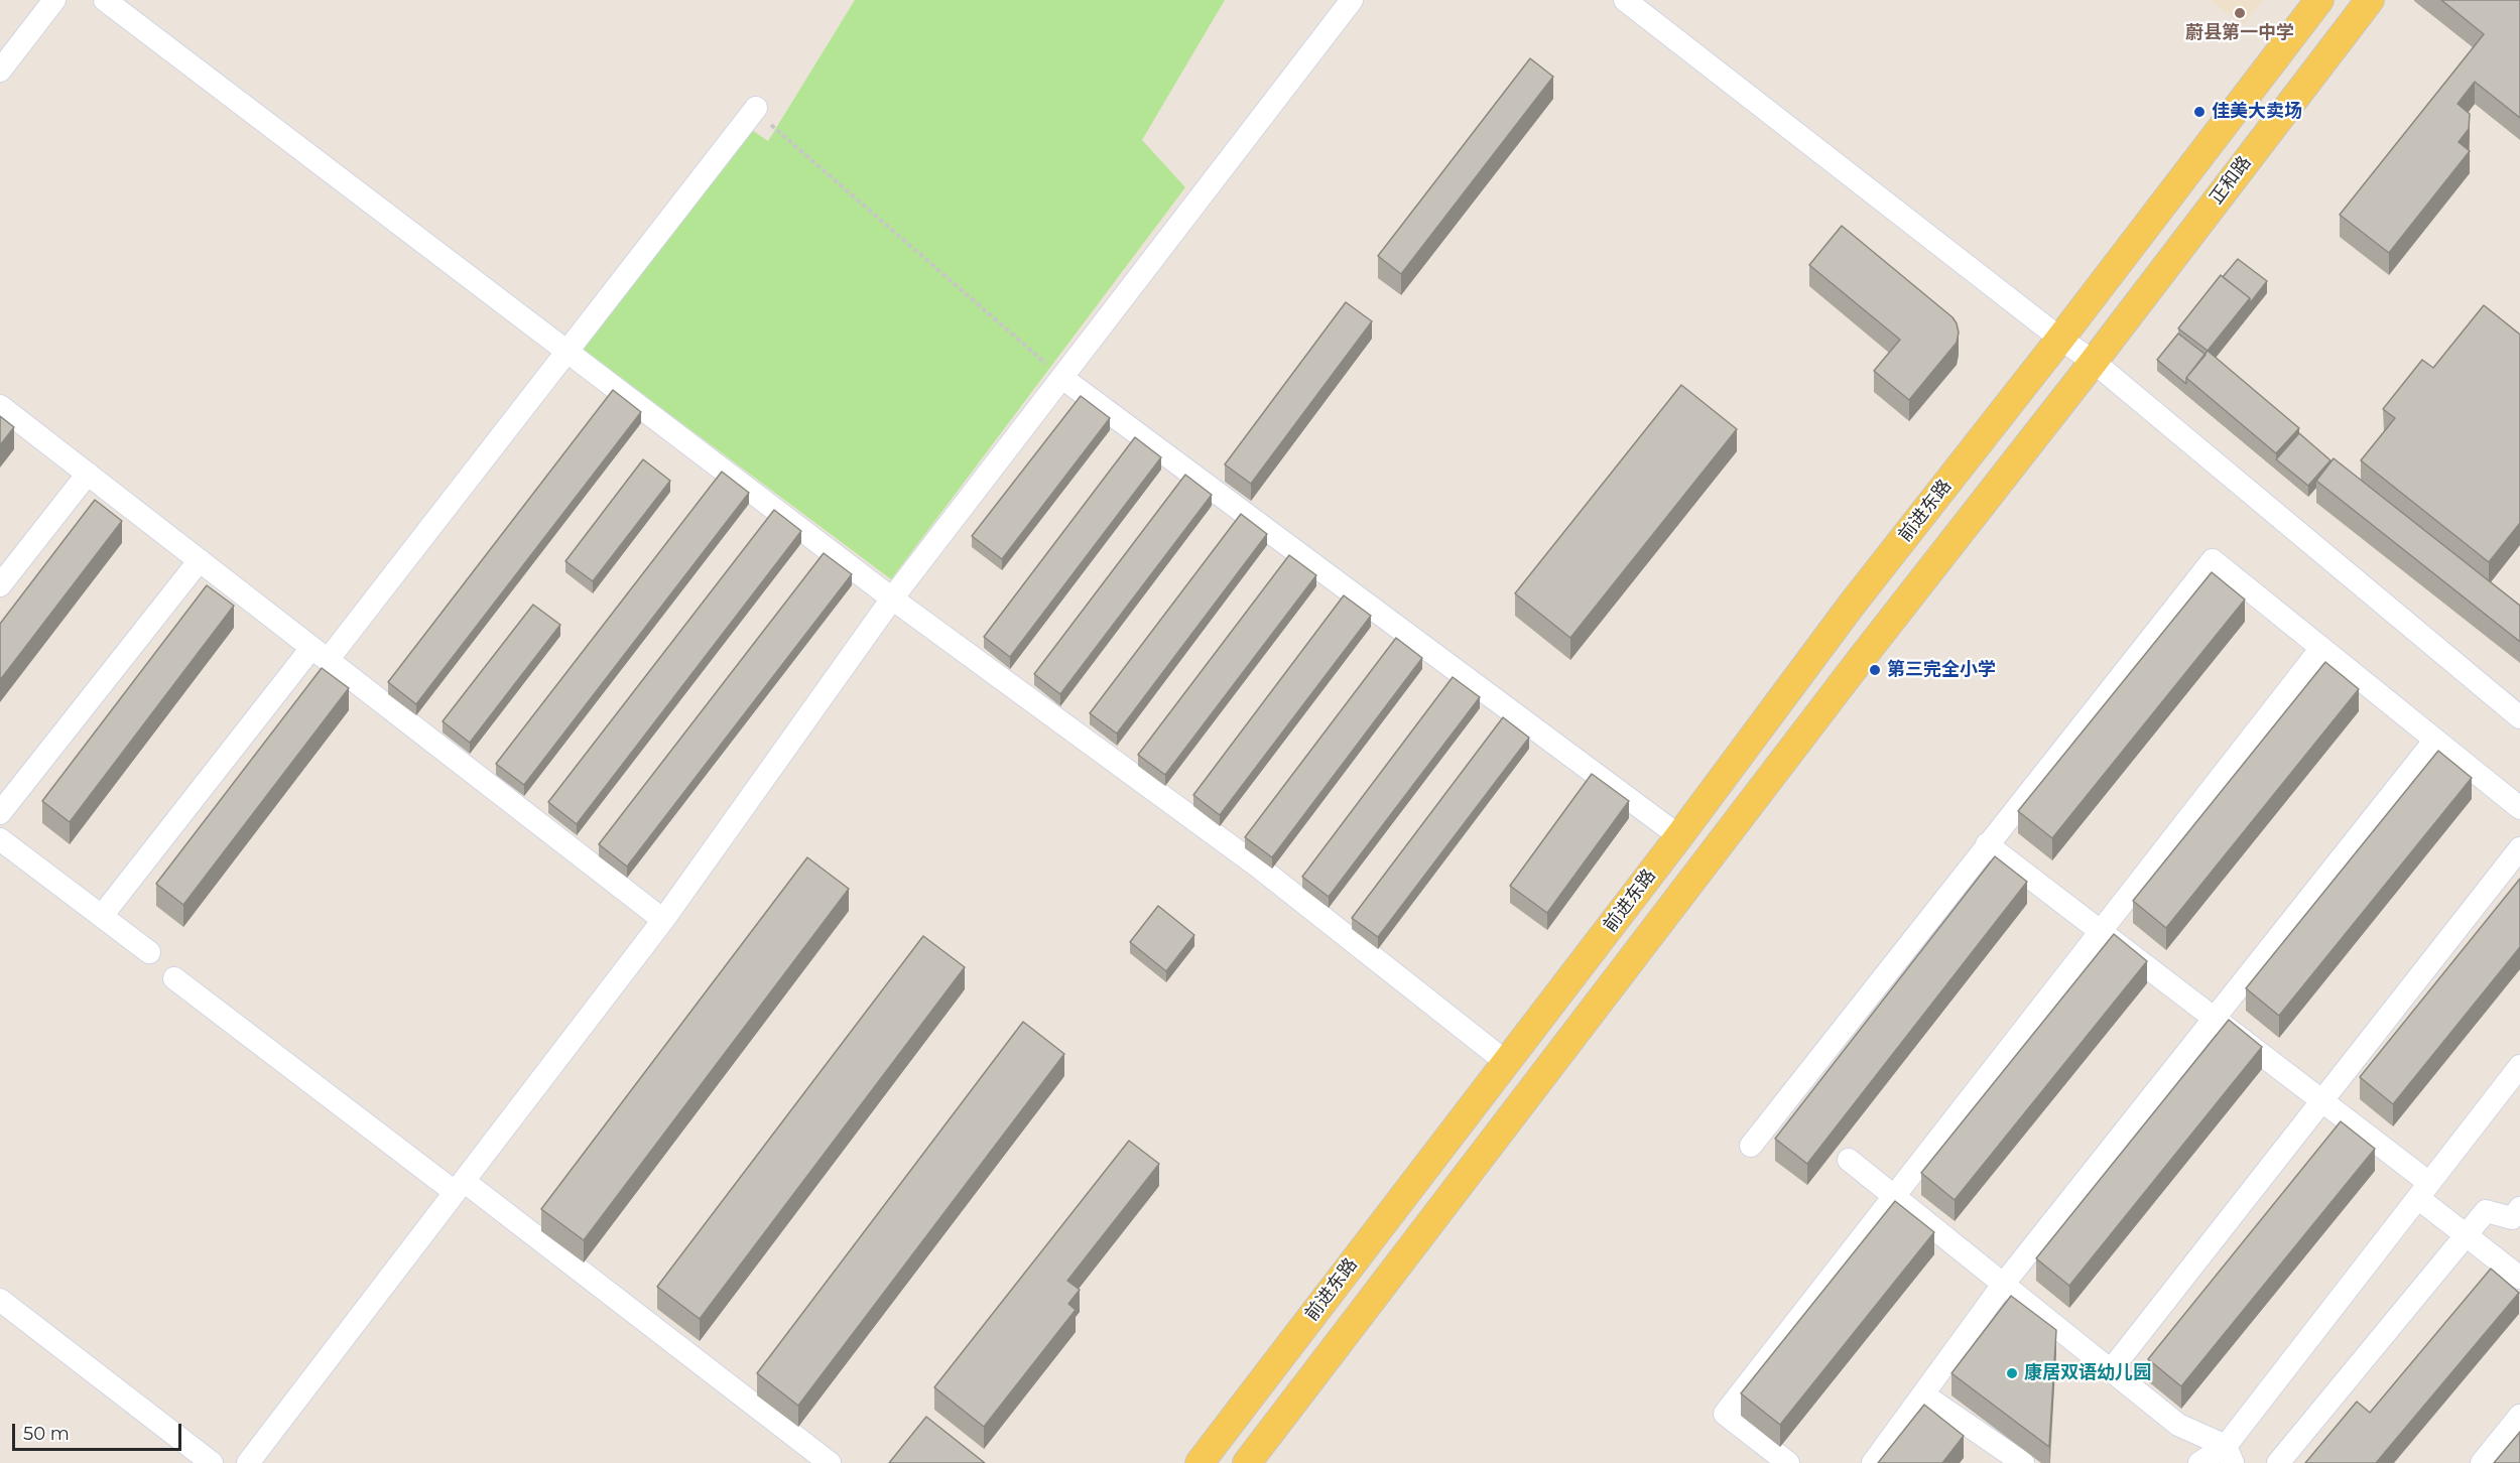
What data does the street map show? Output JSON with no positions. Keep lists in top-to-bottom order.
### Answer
{
  "streets": {
    "main road": ["正和路", "前进东路"]
  },
  "crossings": [
    ["正和路", "前进东路"]
  ],
  "places": [
    "蔚县第一中学",
    "佳美大卖场",
    "第三完全小学",
    "康居双语幼儿园"
  ],
  "scale_bar": "50 m"
}
